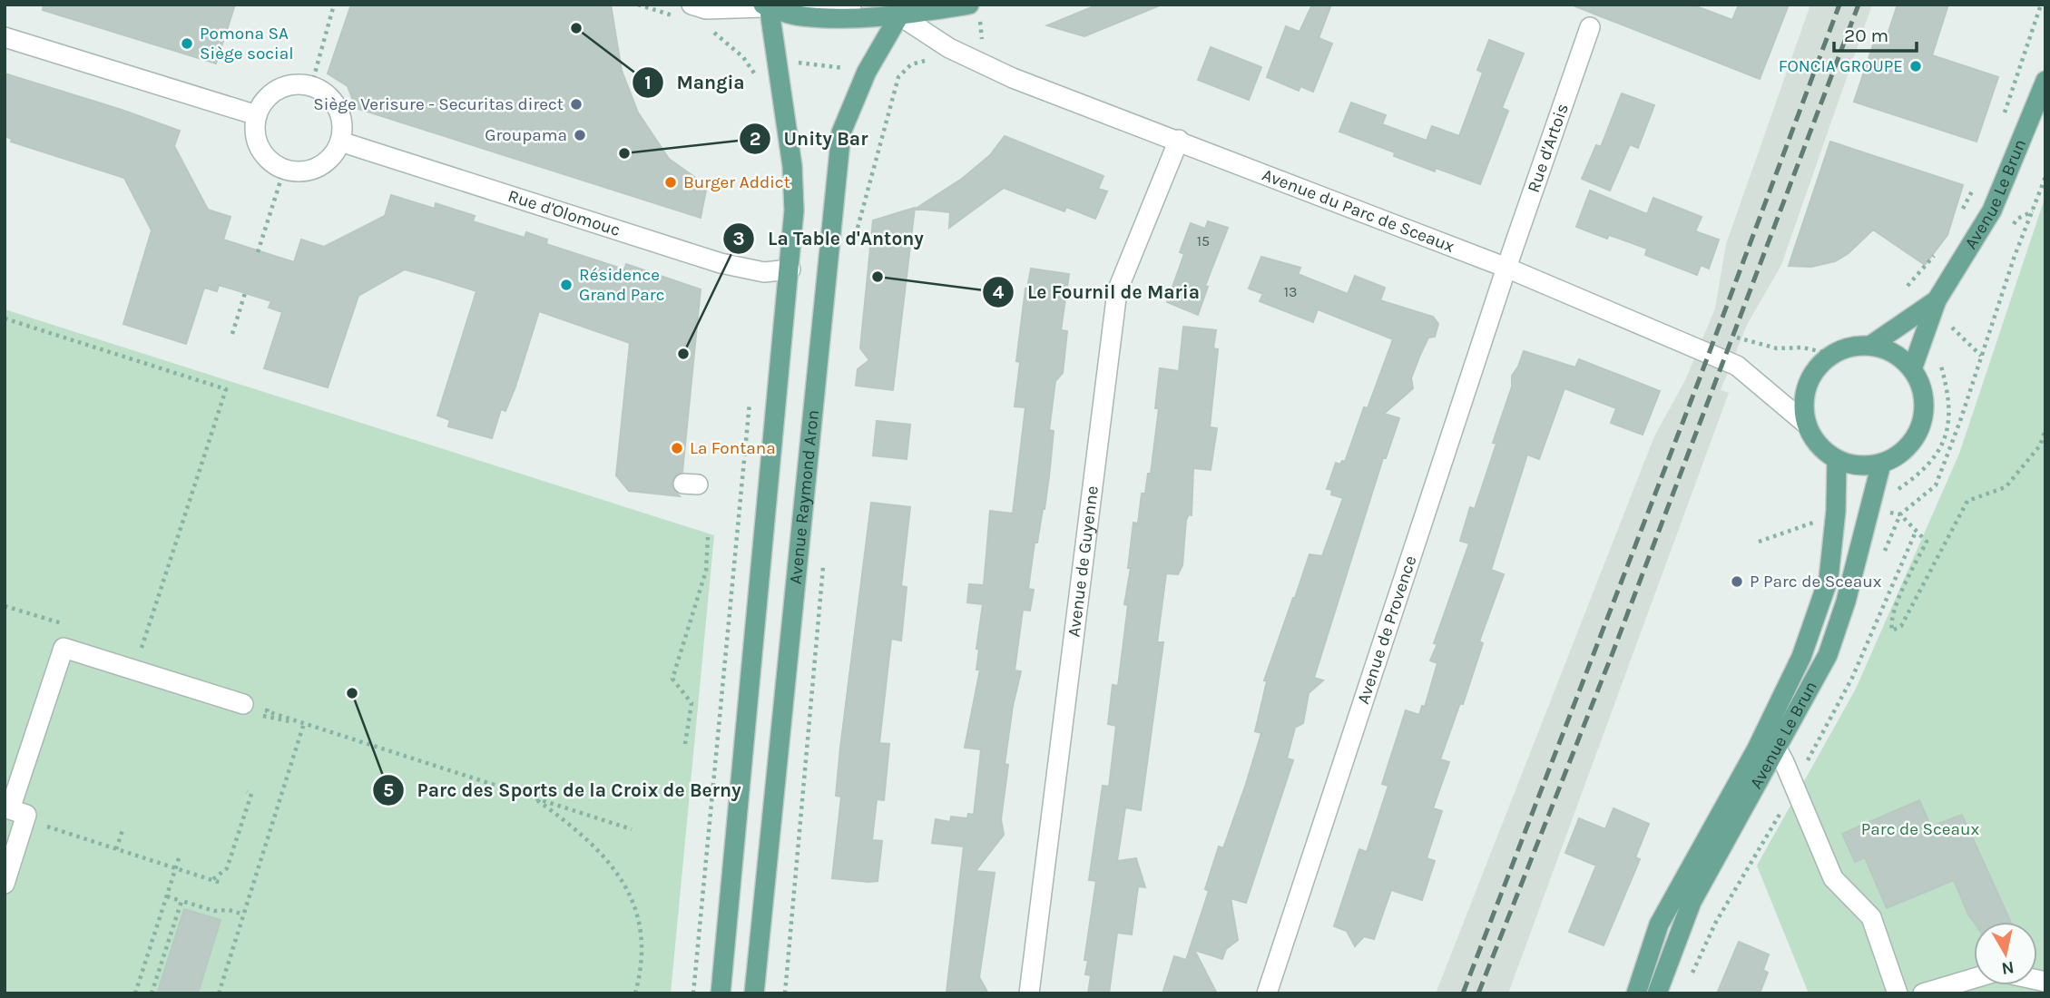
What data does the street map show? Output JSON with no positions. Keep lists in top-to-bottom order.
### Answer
{
  "streets": {
    "main road": ["Avenue Le Brun", "Avenue Raymond Aron"],
    "street": [
      "Rue d'Artois",
      "Avenue du Parc de Sceaux",
      "Rue d'Olomouc",
      "Avenue de Guyenne",
      "Avenue de Provence"
    ]
  },
  "crossings": [
    ["Rue d'Artois", "Avenue du Parc de Sceaux"],
    ["Rue d'Artois", "Avenue de Provence"],
    ["Avenue Le Brun", "Avenue du Parc de Sceaux"],
    ["Avenue du Parc de Sceaux", "Avenue Raymond Aron"],
    ["Avenue du Parc de Sceaux", "Avenue de Guyenne"],
    ["Avenue du Parc de Sceaux", "Avenue de Provence"],
    ["Rue d'Olomouc", "Avenue Raymond Aron"]
  ],
  "parks": ["Parc de Sceaux"],
  "places": [
    "Mangia",
    "Pomona SA Siège social",
    "FONCIA GROUPE",
    "Siège Verisure - Securitas direct",
    "Groupama",
    "Unity Bar",
    "Burger Addict",
    "Le Fournil de Maria",
    "Résidence Grand Parc",
    "La Table d'Antony",
    "La Fontana",
    "P Parc de Sceaux",
    "Parc des Sports de la Croix de Berny"
  ],
  "house_numbers": ["15", "13"],
  "scale_bar": "20 m",
  "north": "bottom"
}
